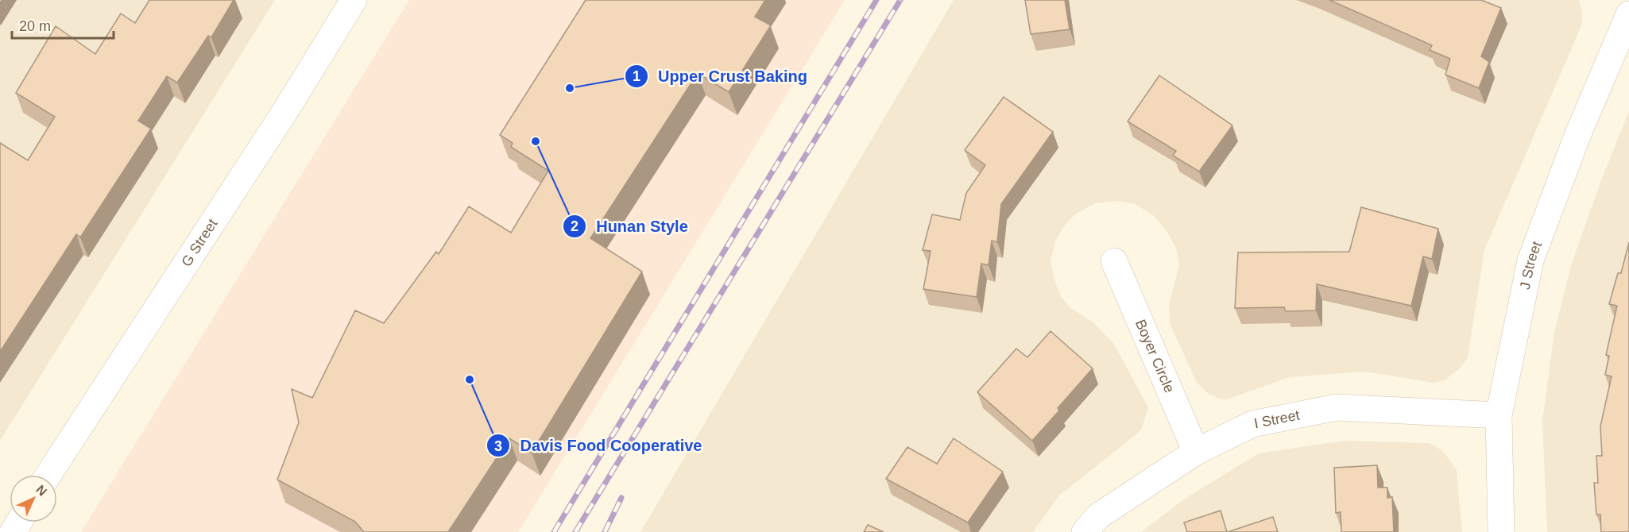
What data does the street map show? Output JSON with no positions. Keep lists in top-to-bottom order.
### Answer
{
  "streets": {
    "street": [
      "G Street",
      "J Street",
      "Boyer Circle",
      "I Street"
    ]
  },
  "crossings": [
    ["J Street", "I Street"],
    ["Boyer Circle", "I Street"]
  ],
  "places": ["Upper Crust Baking", "Hunan Style", "Davis Food Cooperative"],
  "scale_bar": "20 m",
  "north": "top right"
}
